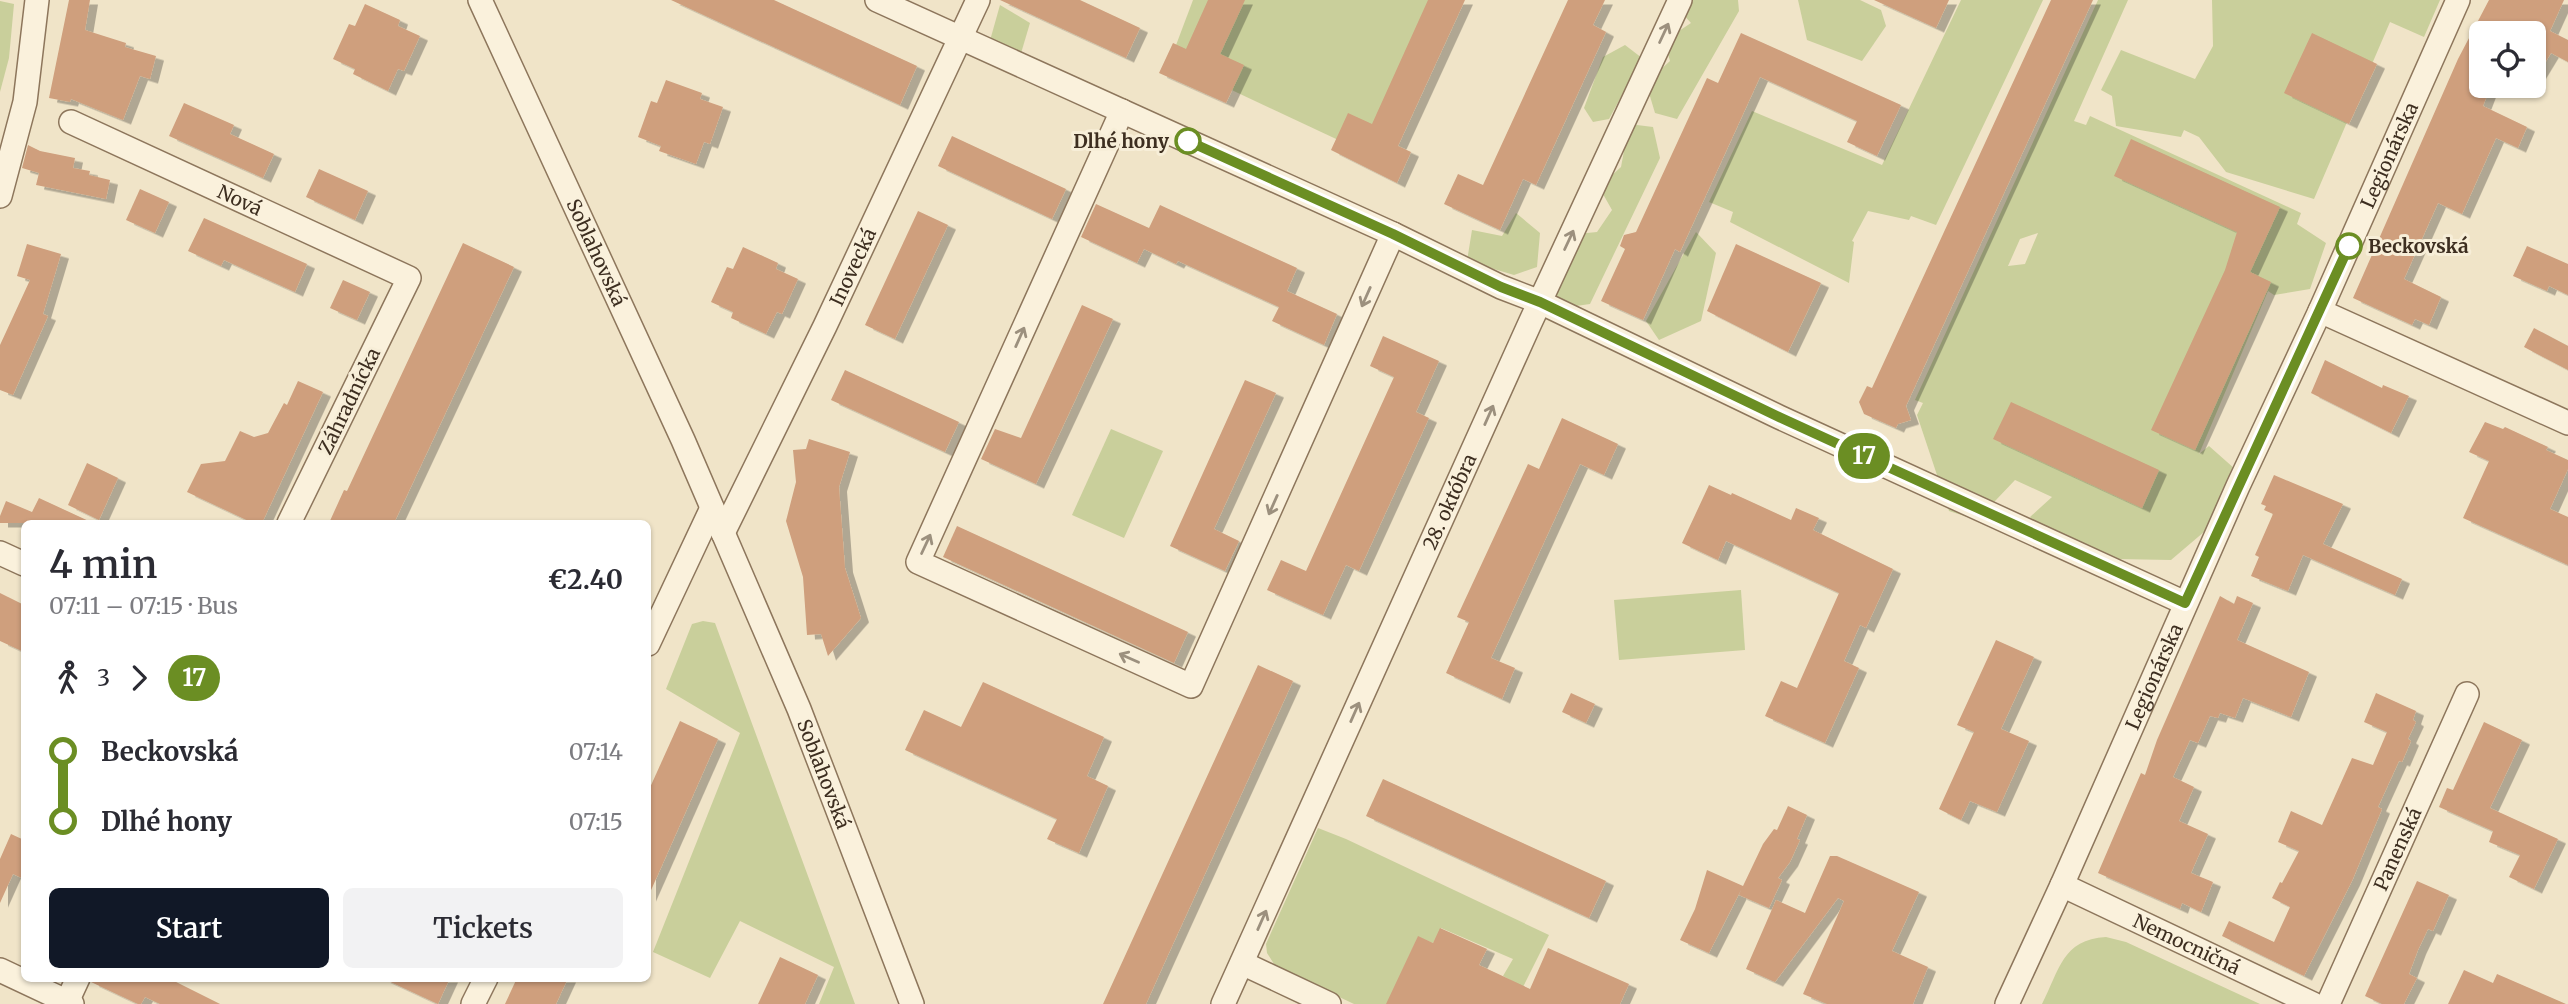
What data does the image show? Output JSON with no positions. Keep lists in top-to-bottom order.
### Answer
{
  "streets": {
    "street": [
      "Legionárska",
      "Nová",
      "Soblahovská",
      "Inovecká",
      "Záhradnícka",
      "28. októbra",
      "Panenská",
      "Nemocničná"
    ]
  },
  "crossings": [
    ["Legionárska", "Nemocničná"],
    ["Nová", "Záhradnícka"],
    ["Soblahovská", "Inovecká"]
  ],
  "one_way": ["28. októbra"],
  "places": ["Dlhé hony", "Beckovská"],
  "lines": ["bus line 17"],
  "page": {
    "on_map": "17",
    "heading": ["4 min", "07:11 – 07:15 · Bus", "€2.40"],
    "legs": ["3", "17"],
    "list": [
      {
        "name": "Beckovská",
        "value": "07:14"
      },
      {
        "name": "Dlhé hony",
        "value": "07:15"
      }
    ],
    "buttons": ["Start", "Tickets"]
  }
}
